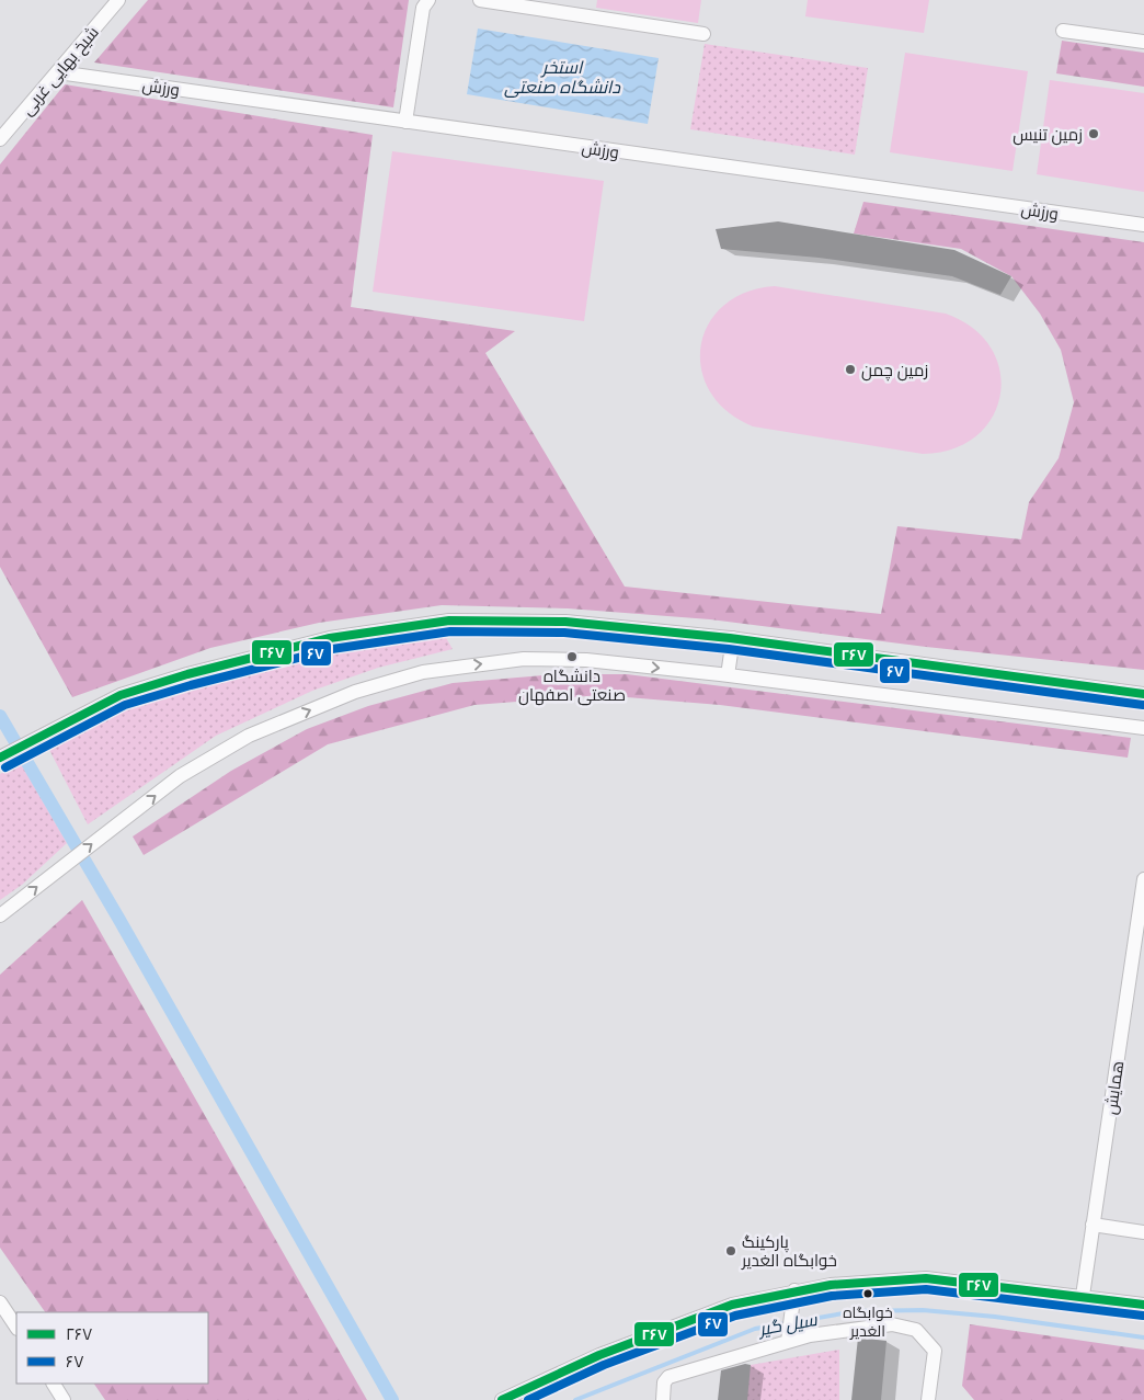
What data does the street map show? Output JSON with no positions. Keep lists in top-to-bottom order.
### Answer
{
  "streets": {
    "street": ["شیخ بهایی غربی", "ورزش", "همایش"]
  },
  "crossings": [
    ["شیخ بهایی غربی", "ورزش"]
  ],
  "water": ["استخر دانشگاه صنعتی", "سیل گیر"],
  "places": [
    "زمین تنیس",
    "زمین چمن",
    "دانشگاه صنعتی اصفهان",
    "پارکینگ خوابگاه الغدیر",
    "خوابگاه الغدیر"
  ],
  "lines": ["transit line ۲۶۷", "transit line ۶۷"],
  "legend": ["۲۶۷", "۶۷"]
}
